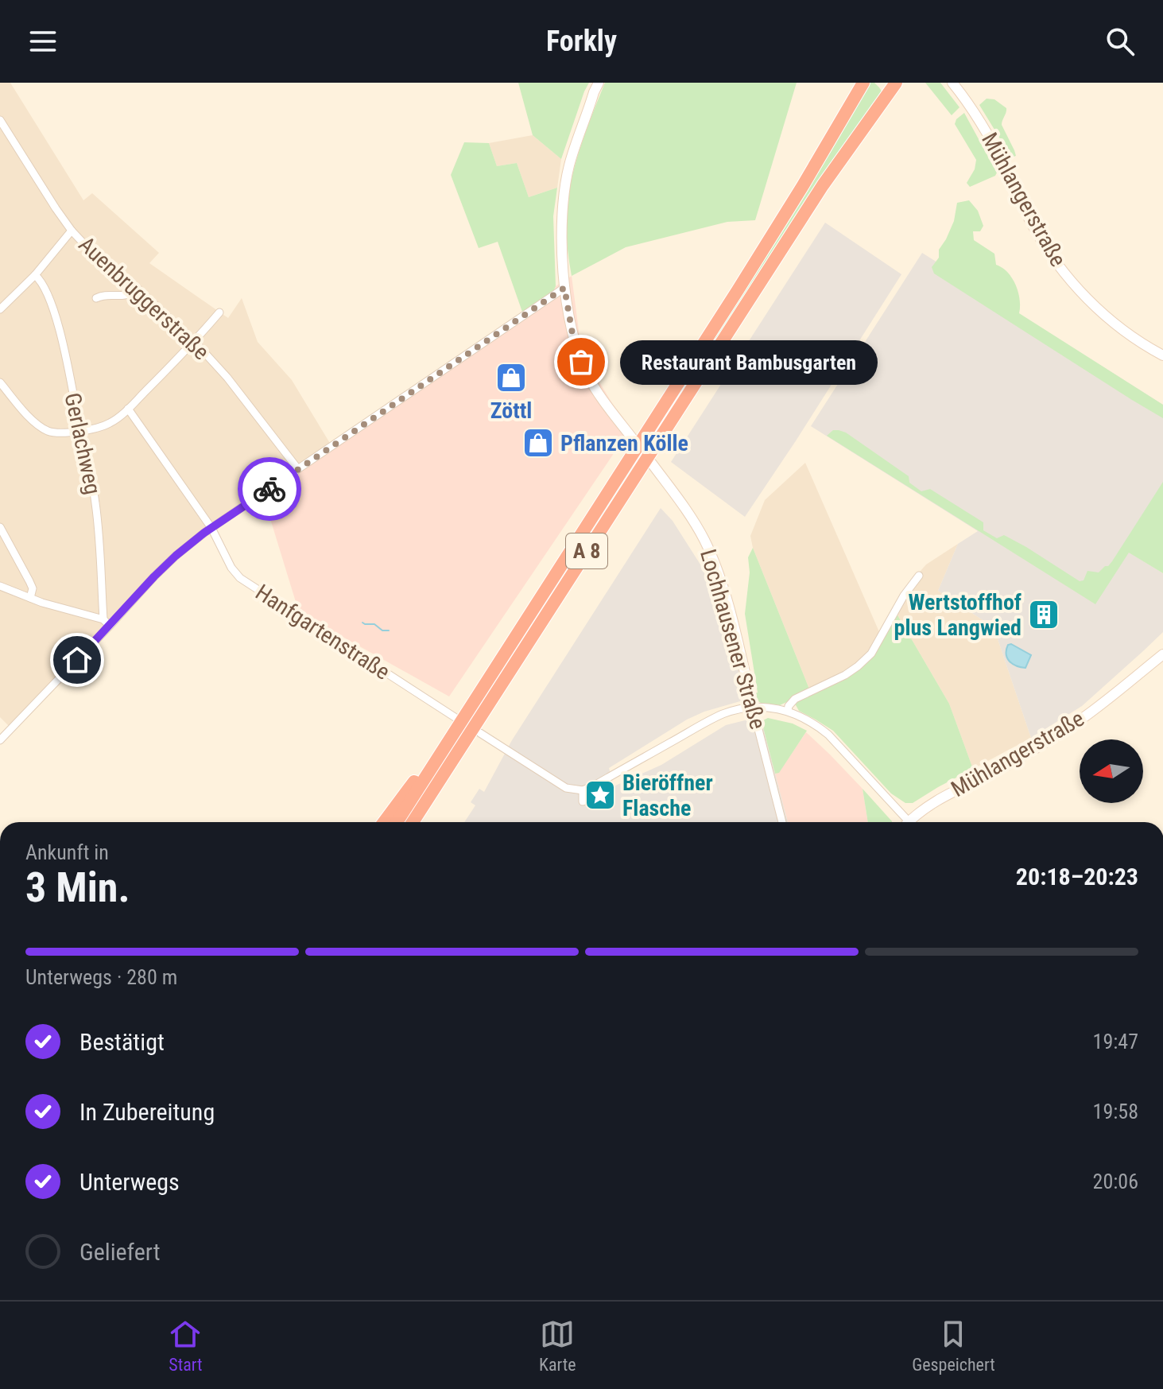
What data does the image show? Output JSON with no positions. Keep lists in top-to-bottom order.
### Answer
{
  "streets": {
    "highway": ["A 8"],
    "main road": ["Mühlangerstraße", "Lochhausener Straße"],
    "street": ["Auenbruggerstraße", "Gerlachweg", "Hanfgartenstraße"]
  },
  "places": {
    "other": ["Restaurant Bambusgarten"],
    "shop": ["Zöttl", "Pflanzen Kölle"],
    "building": ["Wertstoffhof plus Langwied"],
    "place": ["Bieröffner Flasche"]
  },
  "north": "left",
  "page": {
    "header": "Forkly",
    "bubble": "Restaurant Bambusgarten",
    "heading": ["3 Min.", "Ankunft in", "20:18–20:23"],
    "bar": "Unterwegs · 280 m",
    "list": [
      ["Bestätigt", "19:47"],
      ["In Zubereitung", "19:58"],
      ["Unterwegs", "20:06"],
      "Geliefert"
    ],
    "tabs": ["Start", "Karte", "Gespeichert"]
  }
}
